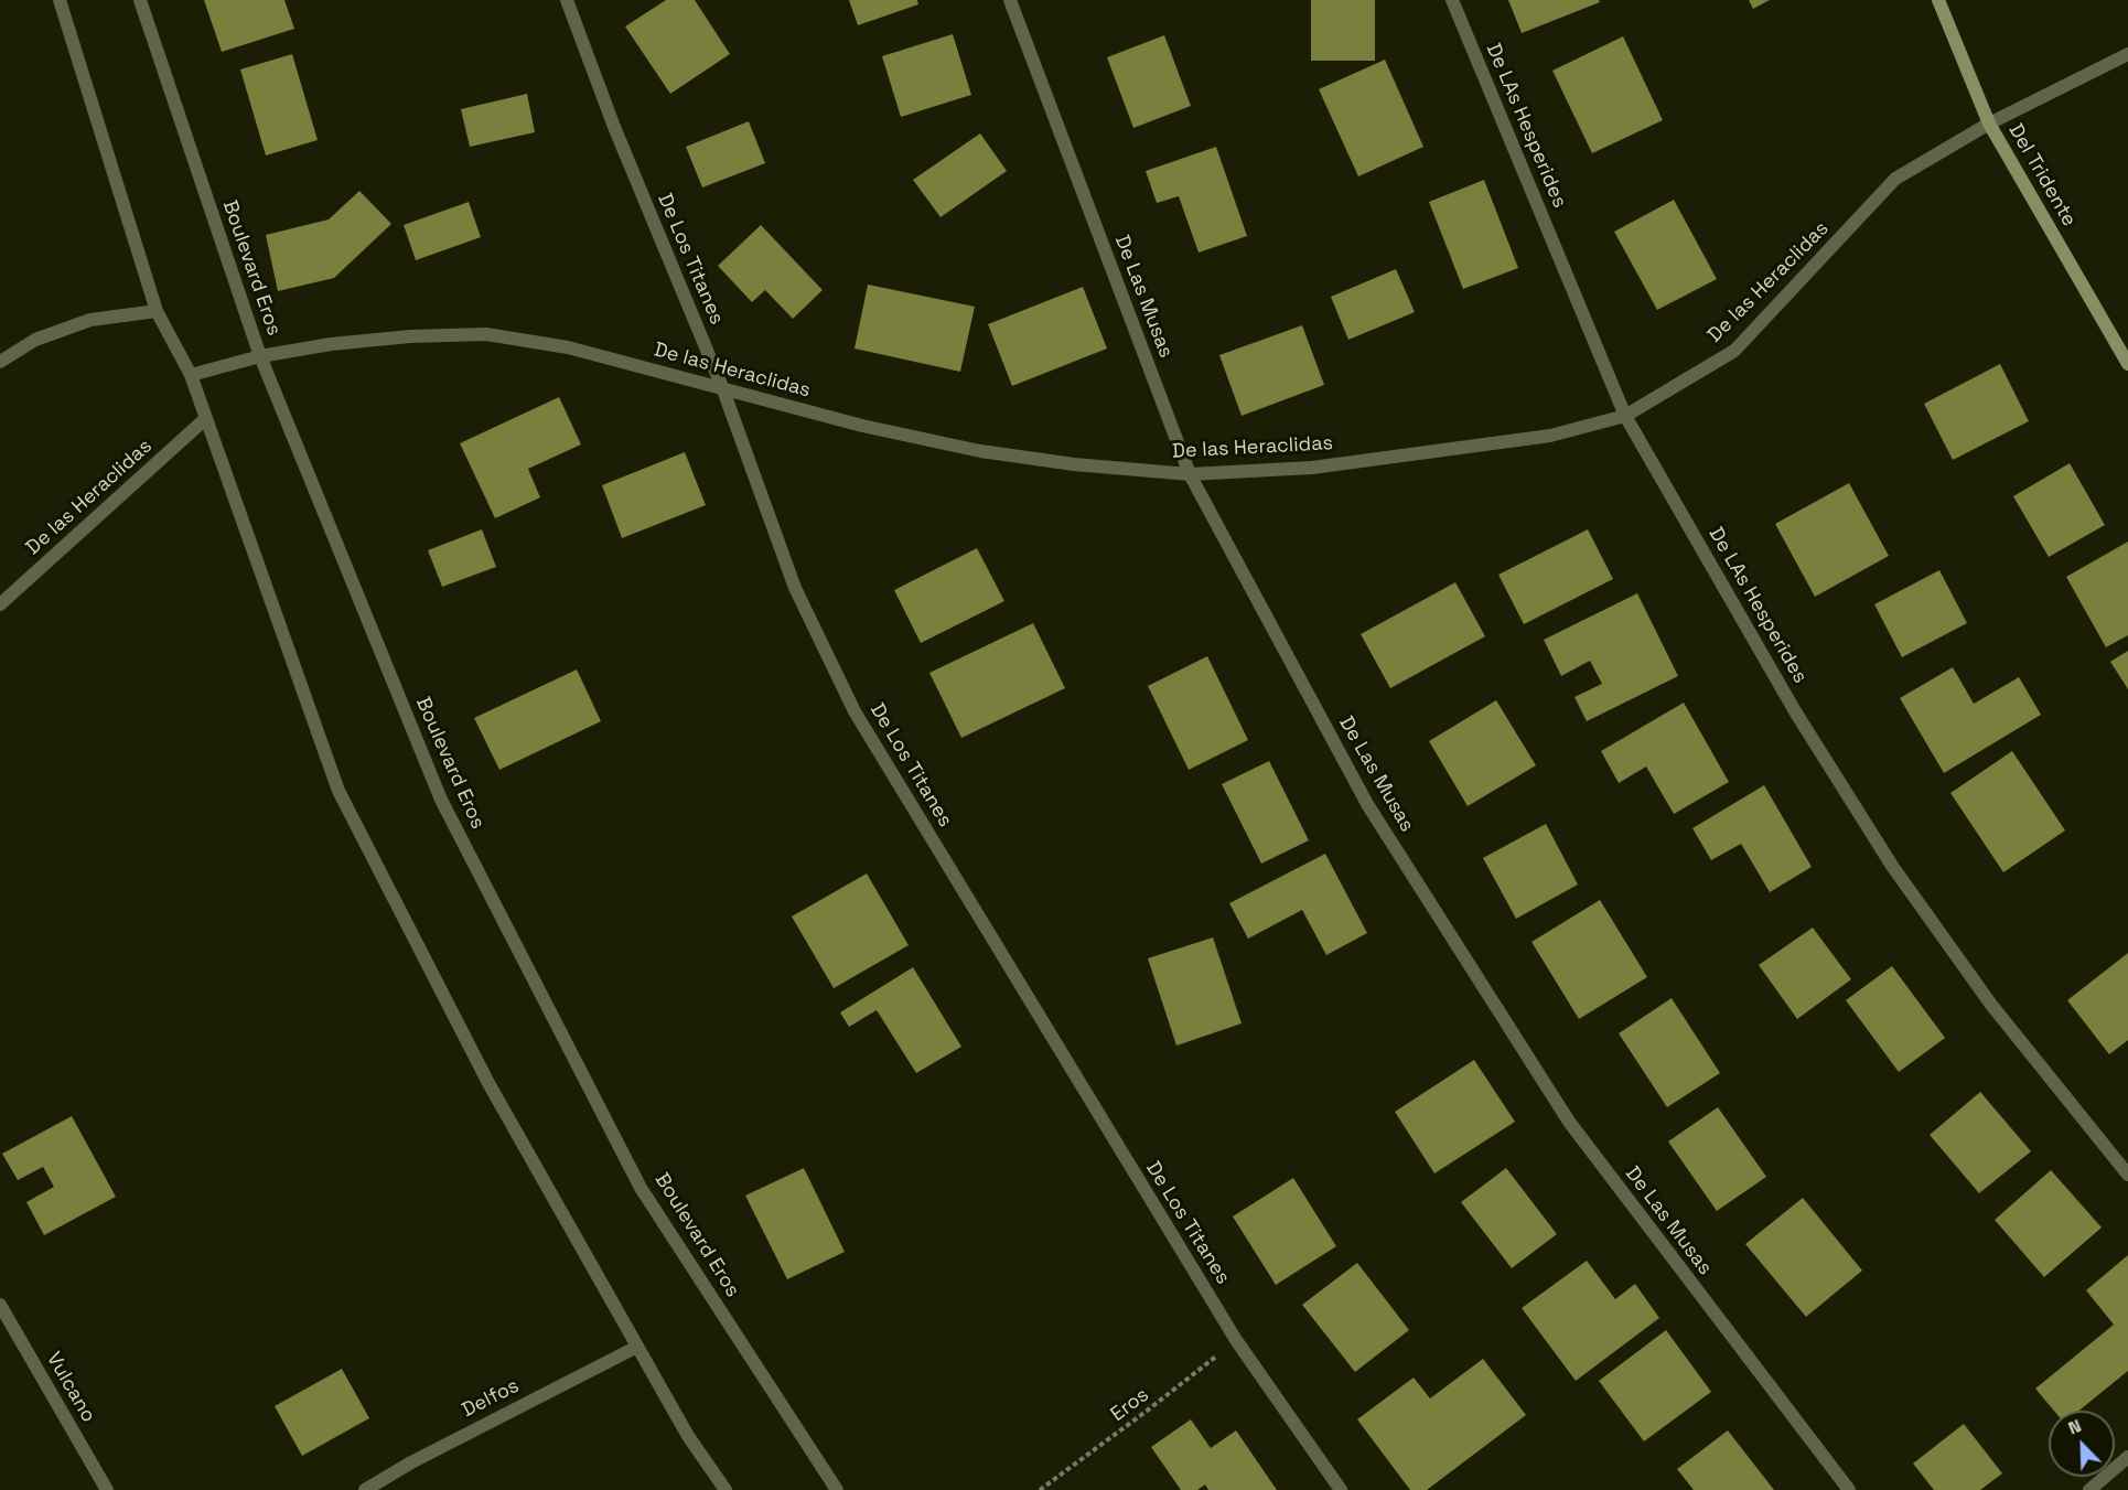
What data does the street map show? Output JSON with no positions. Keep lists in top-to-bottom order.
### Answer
{
  "streets": {
    "main road": ["Del Tridente"],
    "street": [
      "De LAs Hesperides",
      "De Los Titanes",
      "Boulevard Eros",
      "De las Heraclidas",
      "De Las Musas",
      "Vulcano",
      "Delfos"
    ],
    "path": ["Eros"]
  },
  "crossings": [
    ["De LAs Hesperides", "De las Heraclidas"],
    ["Del Tridente", "De las Heraclidas"],
    ["De Los Titanes", "De las Heraclidas"],
    ["De Los Titanes", "Eros"],
    ["Boulevard Eros", "De las Heraclidas"],
    ["De las Heraclidas", "De Las Musas"]
  ],
  "north": "top left"
}
